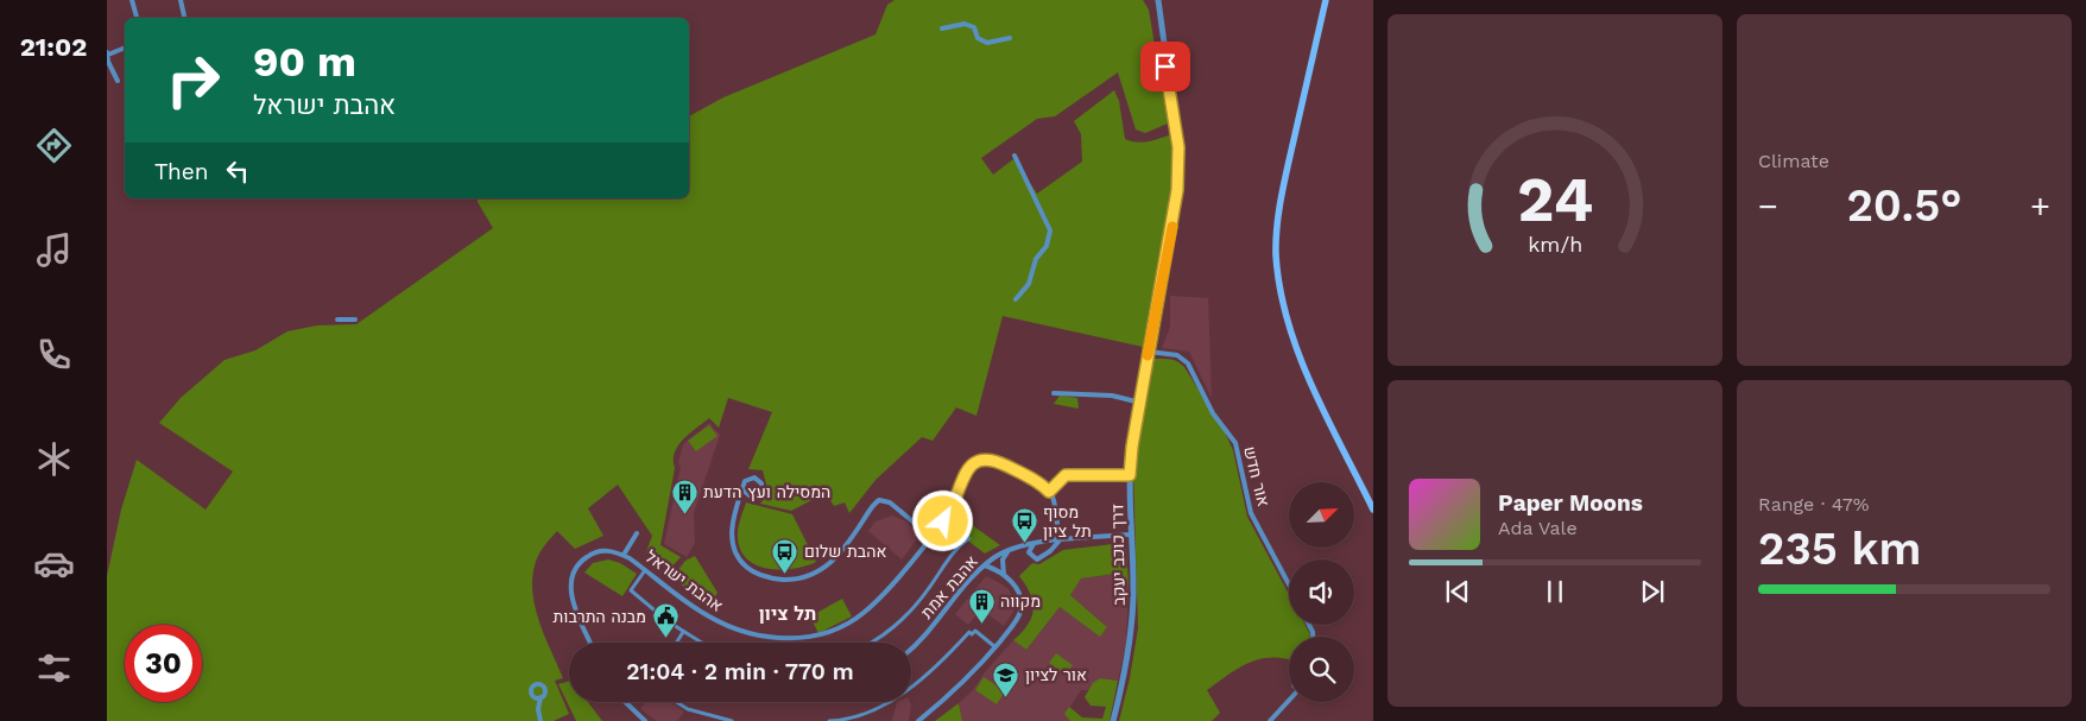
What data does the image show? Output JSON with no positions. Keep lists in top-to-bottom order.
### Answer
{
  "streets": {
    "street": [
      "אור חדש",
      "דרך כוכב יעקב",
      "אהבת ישראל",
      "אהבת אמת"
    ]
  },
  "crossings": [
    ["אור חדש", "דרך כוכב יעקב"],
    ["דרך כוכב יעקב", "אהבת אמת"]
  ],
  "districts": ["תל ציון"],
  "places": {
    "building": ["המסילה ועץ הדעת", "מקווה"],
    "bus stop": ["מסוף תל ציון", "אהבת שלום"],
    "public building": ["מבנה התרבות"],
    "school or university": ["אור לציון"]
  },
  "north": "top right",
  "page": {
    "tabs": "21:02",
    "tile": [
      "Climate",
      ["Range · 47%", "235 km"]
    ],
    "turn": ["90 m", "אהבת ישראל"],
    "then": "Then",
    "heat": ["−", "20.5°", "+"],
    "song": ["Paper Moons", "Ada Vale"],
    "limit": "30",
    "trip": "21:04 · 2 min · 770 m",
    "gauge": ["24", "km/h"]
  }
}
